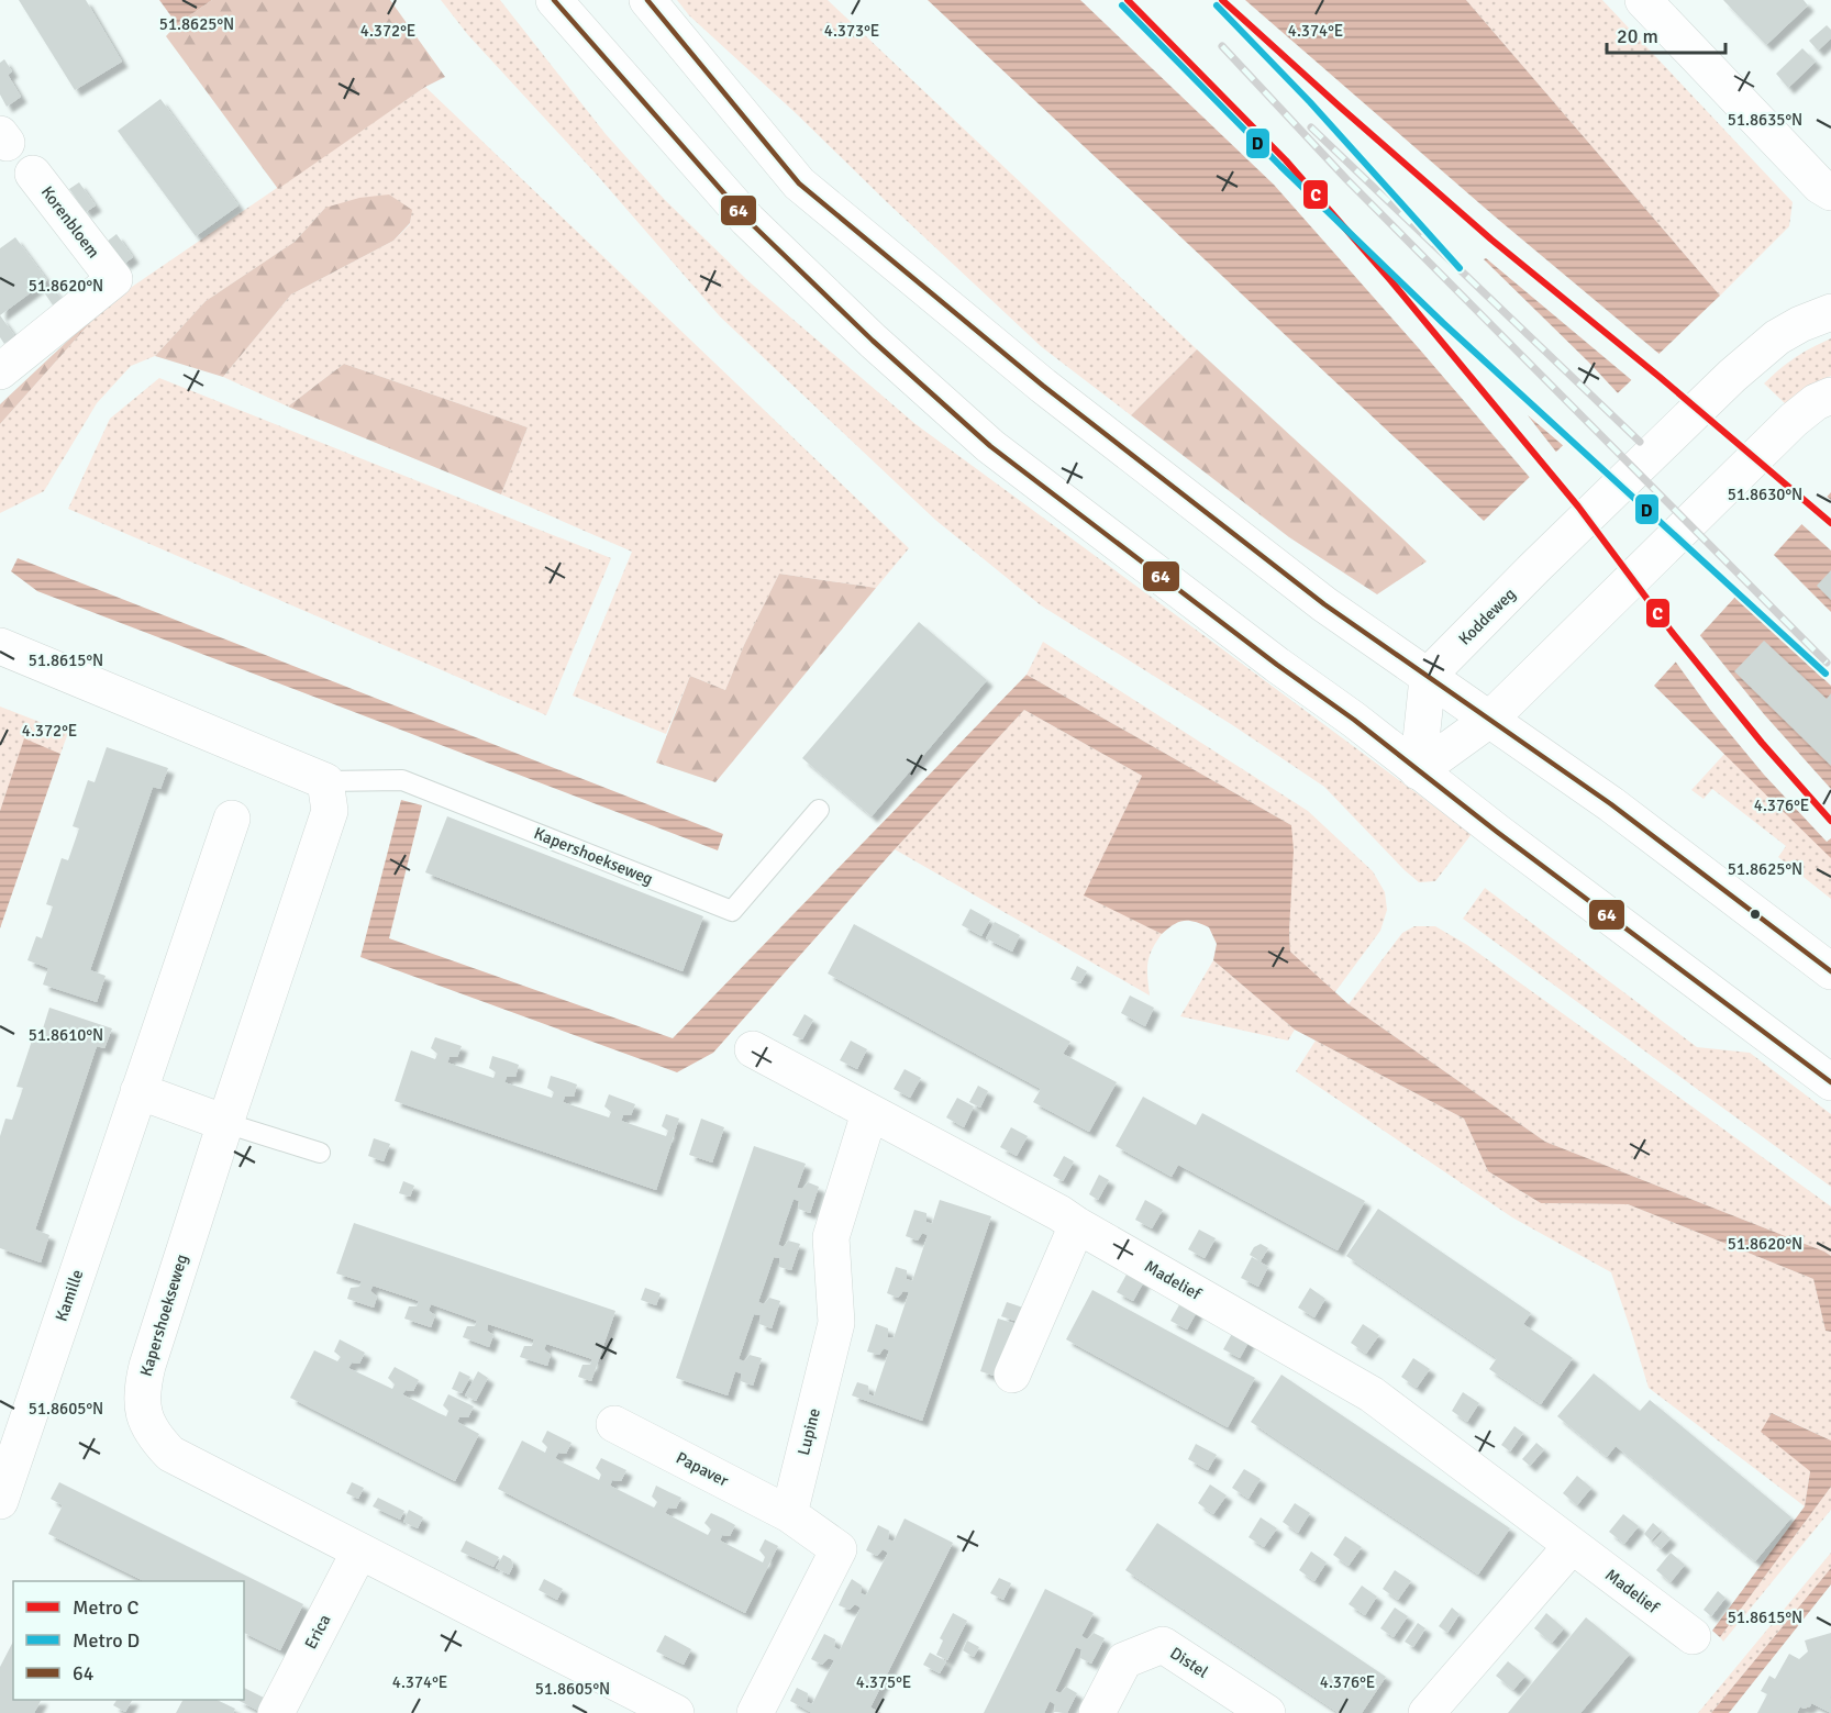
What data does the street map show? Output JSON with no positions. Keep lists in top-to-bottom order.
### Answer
{
  "streets": {
    "street": [
      "Korenbloem",
      "Koddeweg",
      "Kapershoekseweg",
      "Madelief",
      "Kamille",
      "Lupine",
      "Papaver",
      "Erica",
      "Distel"
    ]
  },
  "crossings": [
    ["Kapershoekseweg", "Erica"],
    ["Madelief", "Lupine"],
    ["Lupine", "Papaver"]
  ],
  "lines": ["metro line C", "transit line 64", "metro line D"],
  "legend": ["Metro C", "Metro D", "64"],
  "scale_bar": "20 m",
  "coordinates": [
    "51.8625°N",
    "4.372°E",
    "4.373°E",
    "4.374°E",
    "51.8635°N",
    "51.8620°N",
    "51.8630°N",
    "51.8615°N",
    "4.376°E",
    "51.8610°N",
    "51.8605°N",
    "4.375°E"
  ]
}
